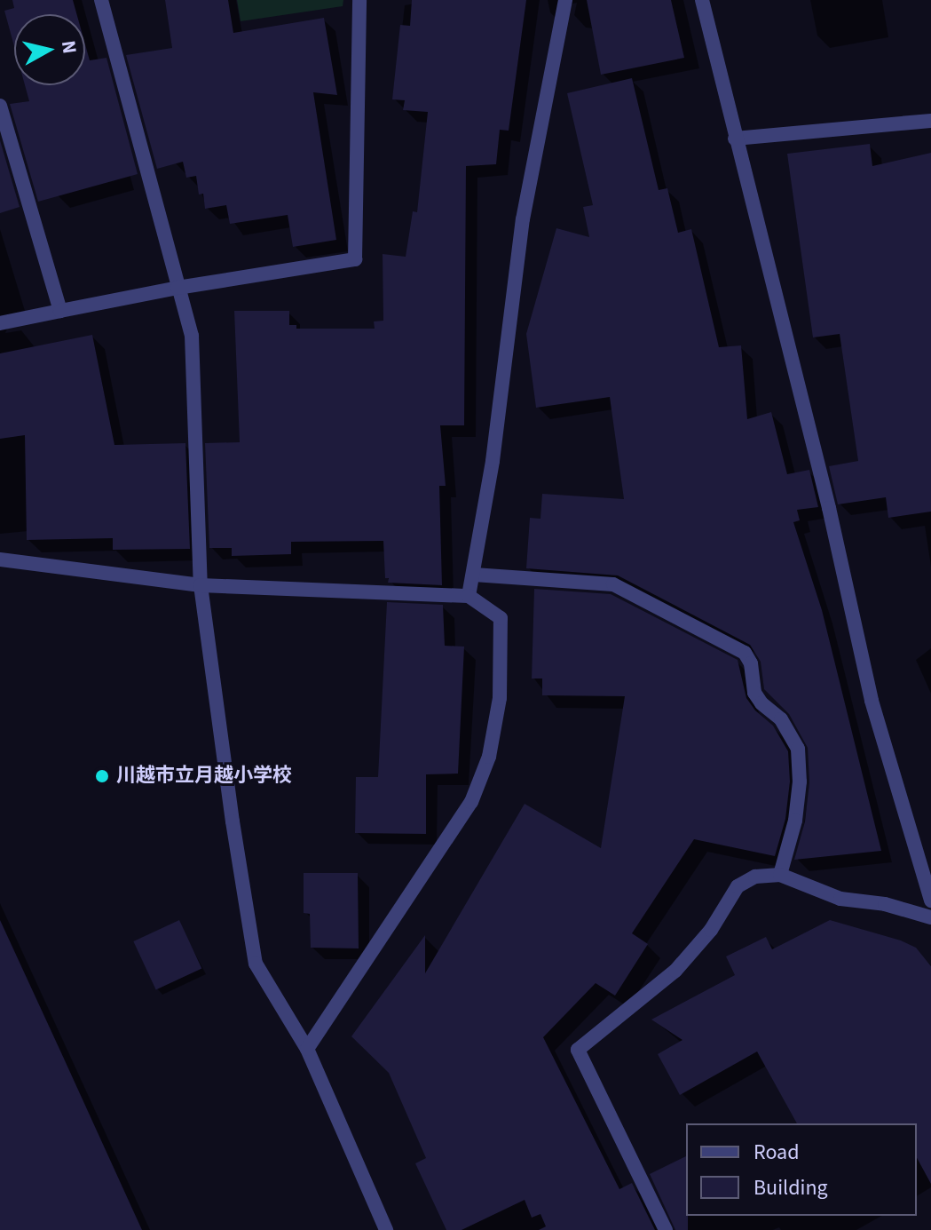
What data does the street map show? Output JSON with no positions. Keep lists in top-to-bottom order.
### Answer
{
  "places": ["川越市立月越小学校"],
  "legend": ["Road", "Building"],
  "north": "right"
}
